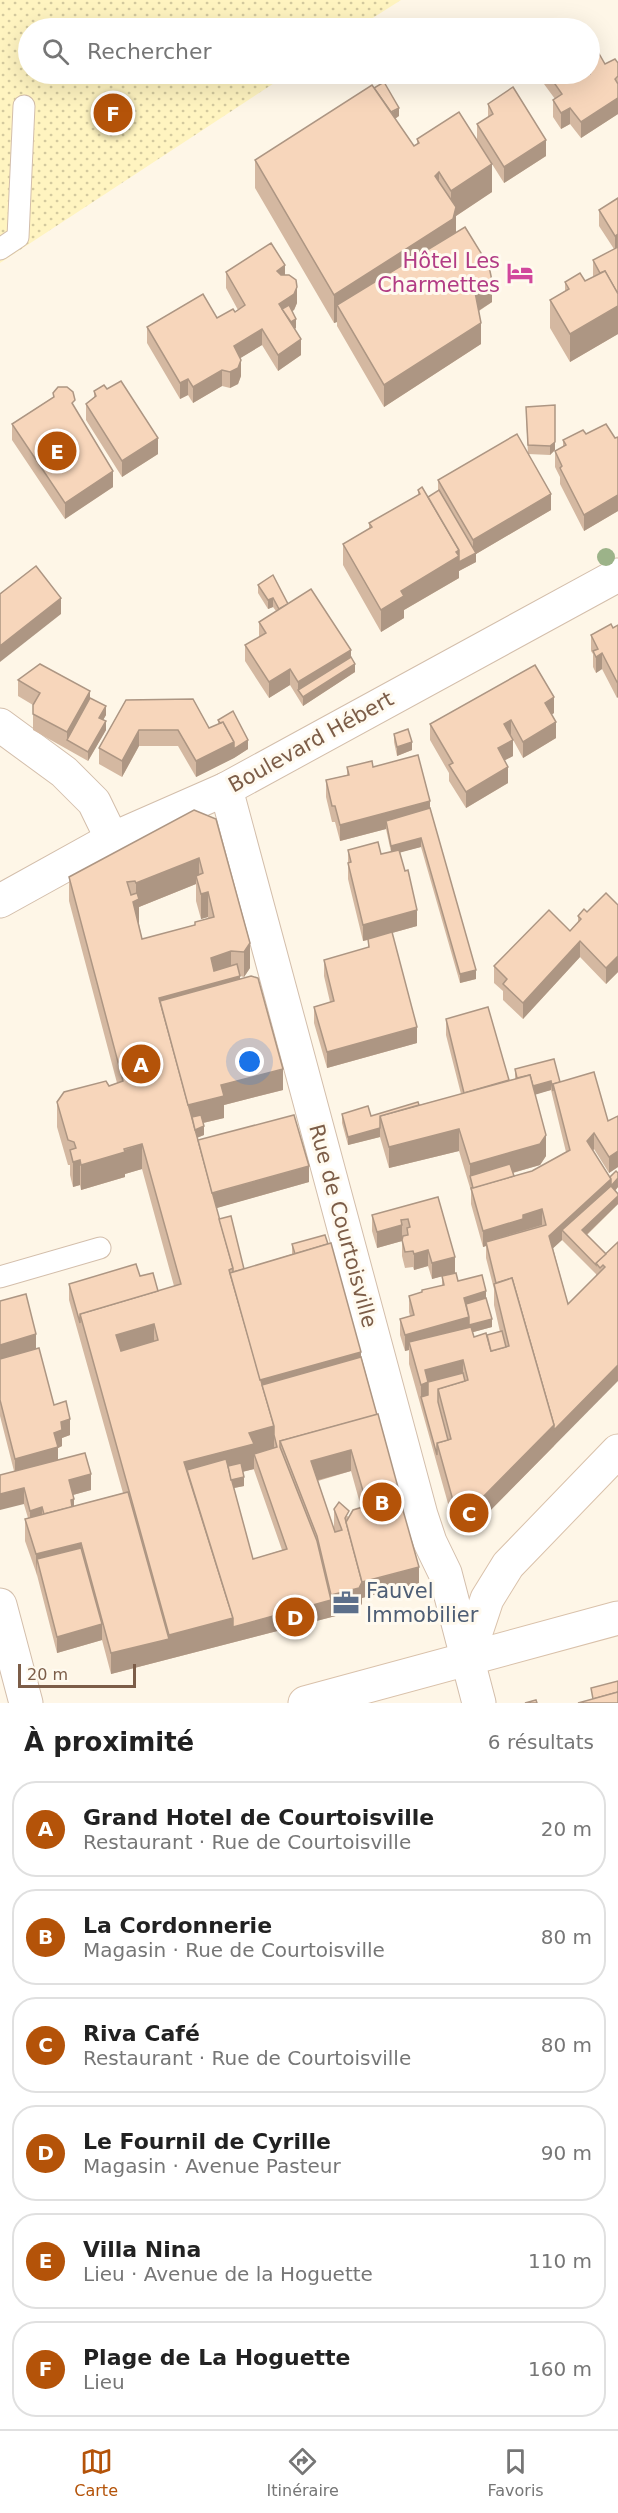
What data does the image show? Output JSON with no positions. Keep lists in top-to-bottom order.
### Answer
{
  "streets": {
    "street": ["Boulevard Hébert", "Rue de Courtoisville"]
  },
  "crossings": [
    ["Boulevard Hébert", "Rue de Courtoisville"]
  ],
  "places": {
    "hotel": ["Hôtel Les Charmettes"],
    "office": ["Fauvel Immobilier"]
  },
  "scale_bar": "20 m",
  "page": {
    "search": "Rechercher",
    "pins": [
      "F",
      "E",
      "A",
      "B",
      "C",
      "D"
    ],
    "scale": "20 m",
    "heading": ["À proximité", "6 résultats"],
    "list": [
      {
        "mark": "A",
        "name": "Grand Hotel de Courtoisville",
        "note": "Restaurant · Rue de Courtoisville",
        "value": "20 m"
      },
      {
        "mark": "B",
        "name": "La Cordonnerie",
        "note": "Magasin · Rue de Courtoisville",
        "value": "80 m"
      },
      {
        "mark": "C",
        "name": "Riva Café",
        "note": "Restaurant · Rue de Courtoisville",
        "value": "80 m"
      },
      {
        "mark": "D",
        "name": "Le Fournil de Cyrille",
        "note": "Magasin · Avenue Pasteur",
        "value": "90 m"
      },
      {
        "mark": "E",
        "name": "Villa Nina",
        "note": "Lieu · Avenue de la Hoguette",
        "value": "110 m"
      },
      {
        "mark": "F",
        "name": "Plage de La Hoguette",
        "note": "Lieu",
        "value": "160 m"
      }
    ],
    "nav": ["Carte", "Itinéraire", "Favoris"]
  }
}
